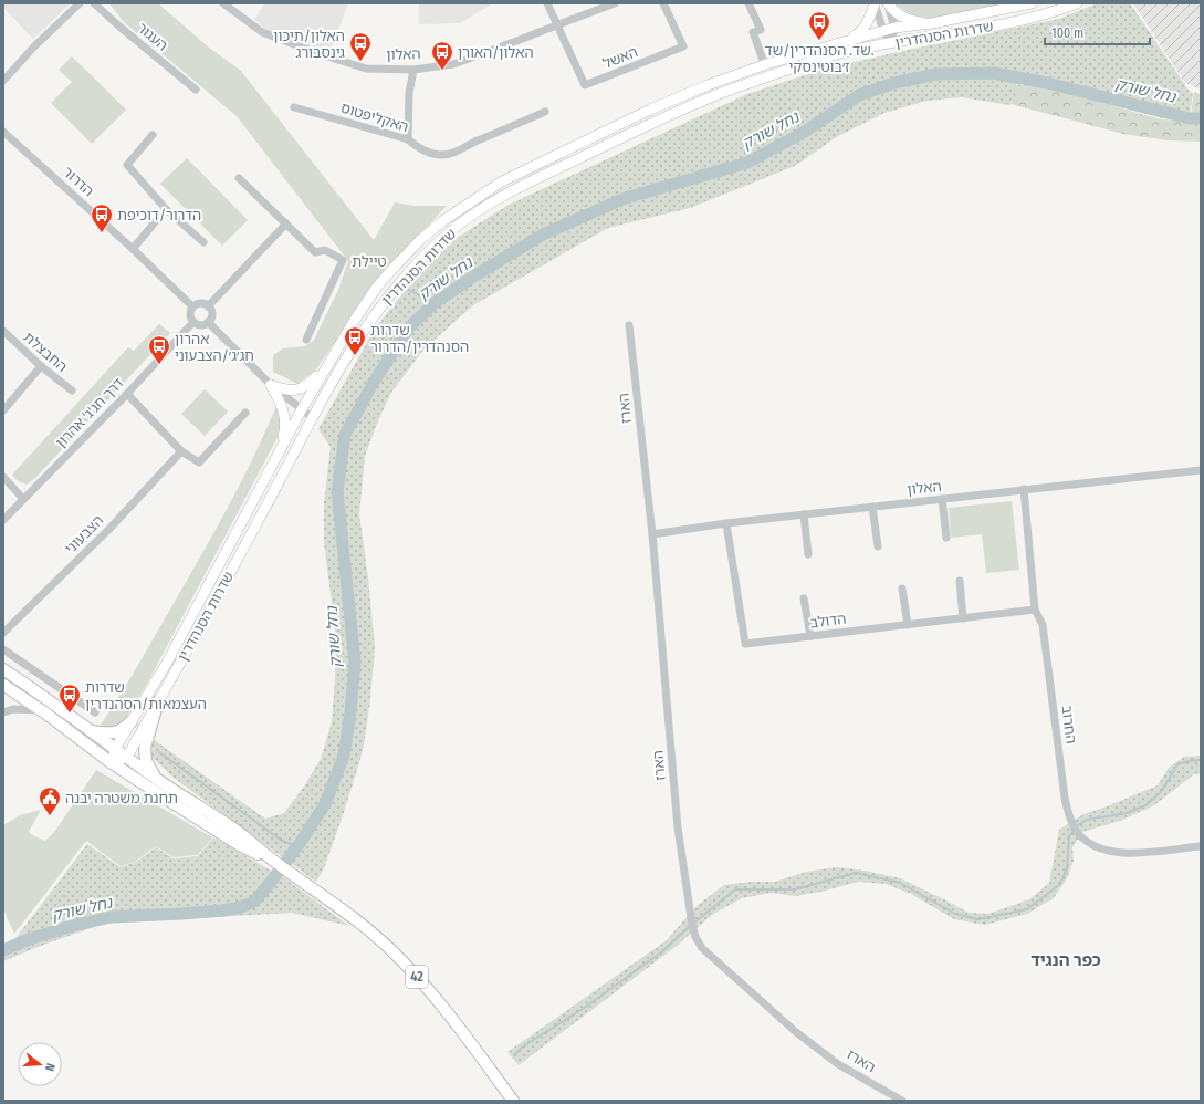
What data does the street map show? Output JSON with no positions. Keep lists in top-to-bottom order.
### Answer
{
  "streets": {
    "highway": ["42"],
    "main road": ["שדרות הסנהדרין"],
    "street": [
      "העגור",
      "האלון",
      "האשל",
      "האקליפטוס",
      "הדרור",
      "החבצלת",
      "הארז",
      "דרך חג'ג' אהרון",
      "הצבעוני",
      "הדולב",
      "החרוב"
    ]
  },
  "crossings": [
    ["שדרות הסנהדרין", "42"],
    ["האלון", "האשל"],
    ["האלון", "הארז"],
    ["האלון", "הדולב"],
    ["האלון", "החרוב"],
    ["הדרור", "דרך חג'ג' אהרון"],
    ["הדולב", "החרוב"]
  ],
  "districts": ["כפר הנגיד"],
  "water": ["נחל שורק"],
  "parks": ["טיילת"],
  "places": {
    "bus stop": [
      "שד. הסנהדרין/שד. ז׳בוטינסקי",
      "האלון/תיכון גינסבורג",
      "האלון/האורן",
      "הדרור/דוכיפת",
      "שדרות הסנהדרין/הדרור",
      "אהרון חג׳ג׳/הצבעוני",
      "שדרות העצמאות/הסהנדרין"
    ],
    "public building": ["תחנת משטרה יבנה"]
  },
  "scale_bar": "100 m",
  "north": "right"
}
